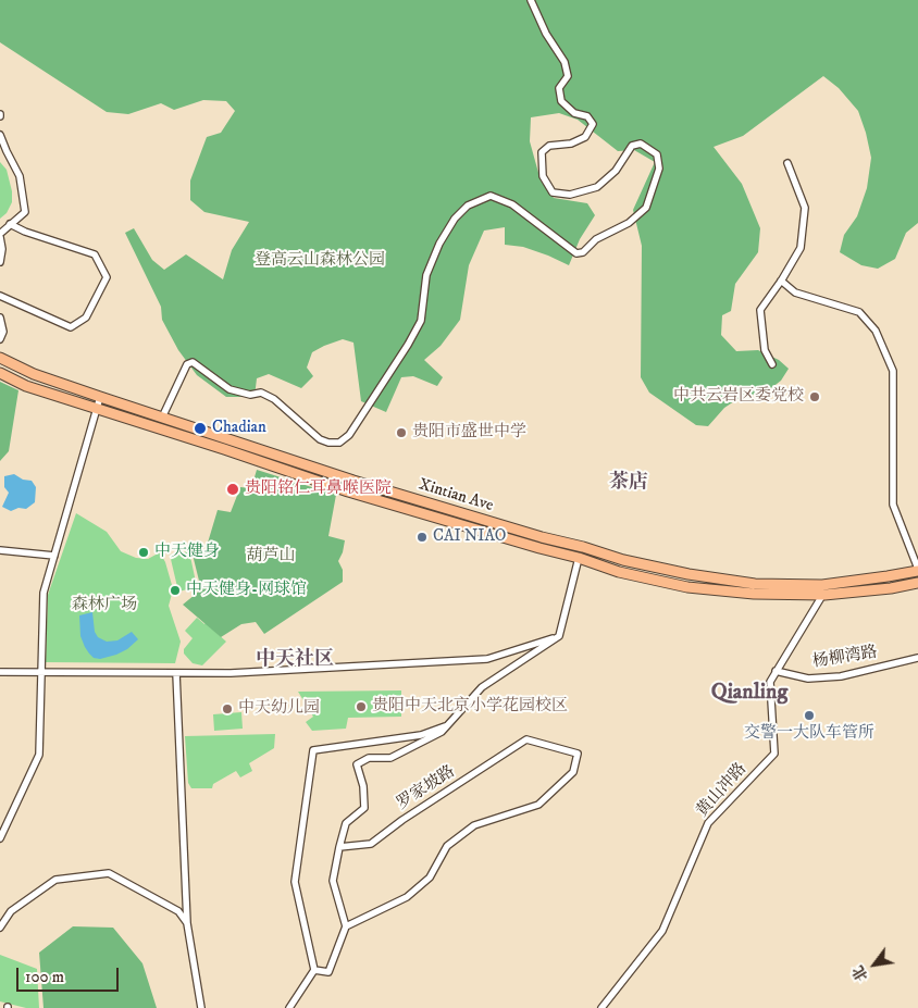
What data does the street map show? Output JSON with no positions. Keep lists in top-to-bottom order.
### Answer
{
  "streets": {
    "main road": ["Xintian Ave"],
    "street": ["杨柳湾路", "罗家坡路", "黄山冲路"]
  },
  "crossings": [
    ["Xintian Ave", "黄山冲路"],
    ["杨柳湾路", "黄山冲路"]
  ],
  "districts": ["茶店", "中天社区", "Qianling"],
  "parks": ["登高云山森林公园", "葫芦山", "森林广场"],
  "places": [
    "中共云岩区委党校",
    "Chadian",
    "贵阳市盛世中学",
    "贵阳铭仁耳鼻喉医院",
    "CAI NIAO",
    "中天健身",
    "中天健身-网球馆",
    "贵阳中天北京小学花园校区",
    "中天幼儿园",
    "交警一大队车管所"
  ],
  "scale_bar": "100 m",
  "north": "bottom left"
}
